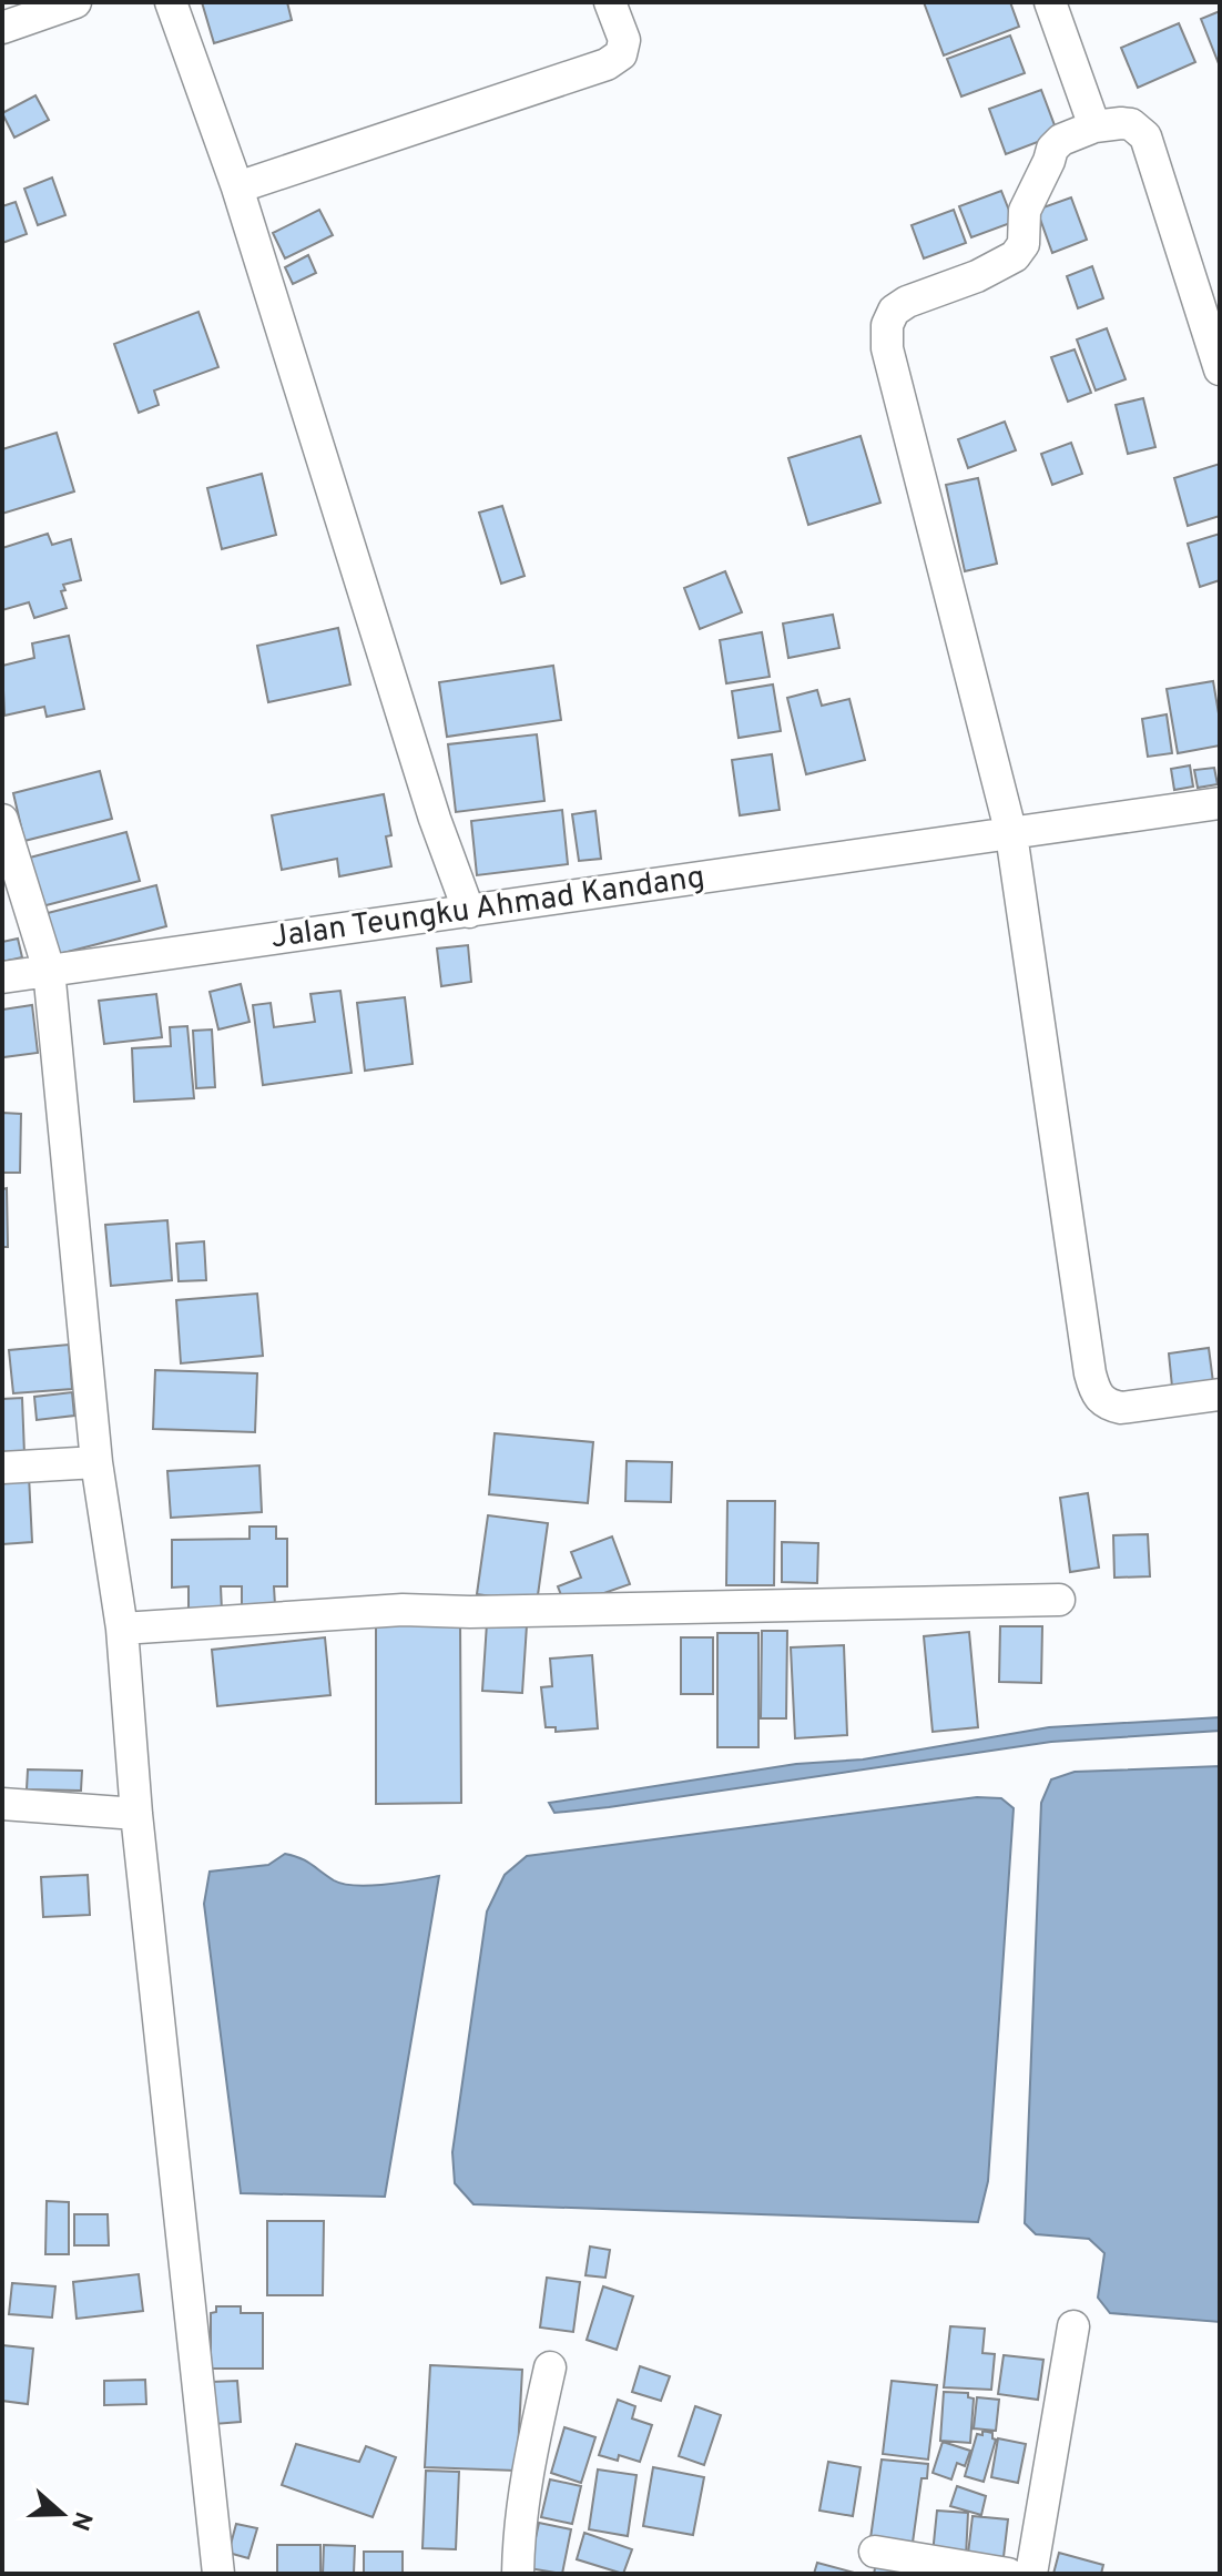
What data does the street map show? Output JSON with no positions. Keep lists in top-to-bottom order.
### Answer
{
  "streets": {
    "street": ["Jalan Teungku Ahmad Kandang"]
  },
  "north": "right"
}
